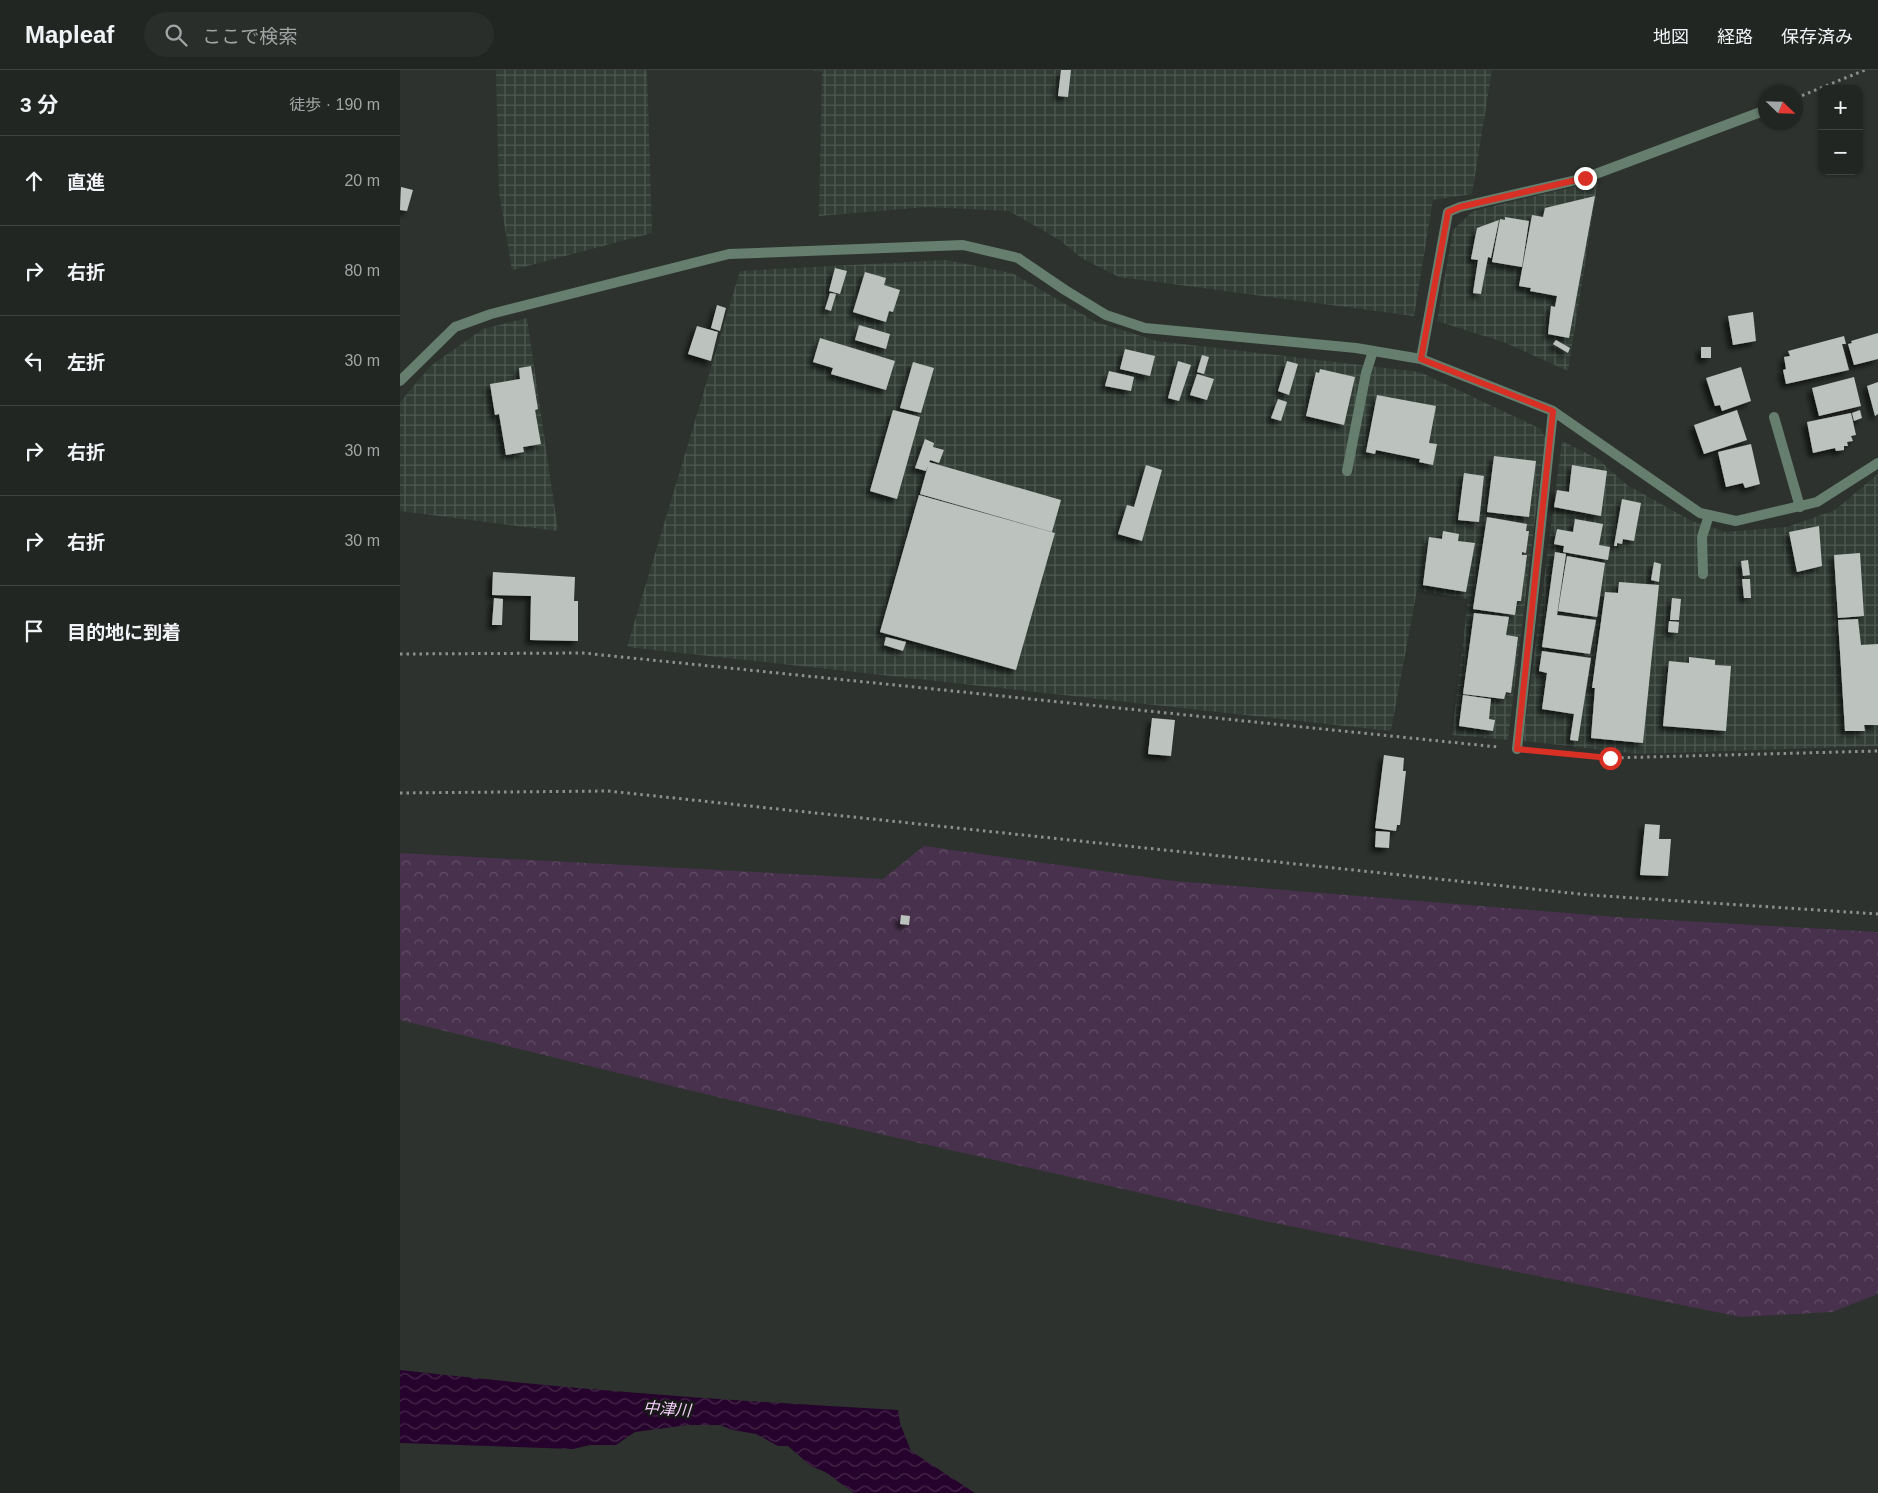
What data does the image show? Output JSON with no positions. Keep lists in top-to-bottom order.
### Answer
{
  "water": ["中津川"],
  "north": "bottom right",
  "page": {
    "header": "Mapleaf",
    "search": "ここで検索",
    "nav": ["地図", "経路", "保存済み"],
    "heading": ["3 分", "徒歩 · 190 m"],
    "map_buttons": ["+", "−"],
    "list": [
      ["直進", "20 m"],
      ["右折", "80 m"],
      ["左折", "30 m"],
      ["右折", "30 m"],
      ["右折", "30 m"],
      "目的地に到着"
    ]
  }
}
